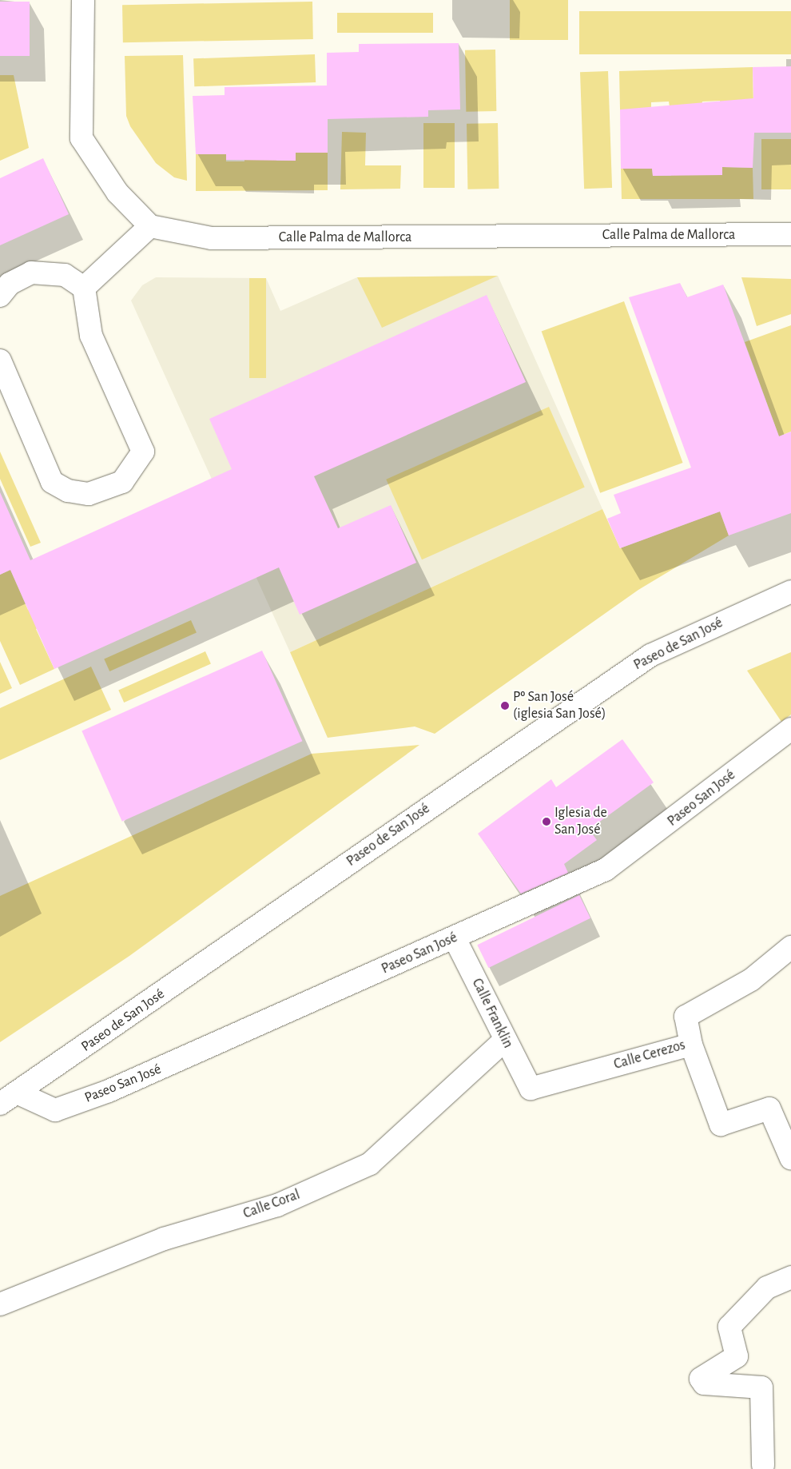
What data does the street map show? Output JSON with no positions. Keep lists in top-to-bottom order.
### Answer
{
  "streets": {
    "street": [
      "Calle Palma de Mallorca",
      "Paseo de San José",
      "Paseo San José",
      "Calle Franklin",
      "Calle Cerezos",
      "Calle Coral"
    ]
  },
  "crossings": [
    ["Paseo de San José", "Paseo San José"],
    ["Paseo San José", "Calle Franklin"],
    ["Calle Franklin", "Calle Cerezos"],
    ["Calle Franklin", "Calle Coral"]
  ],
  "places": ["Pº San José (iglesia San José)", "Iglesia de San José"]
}
